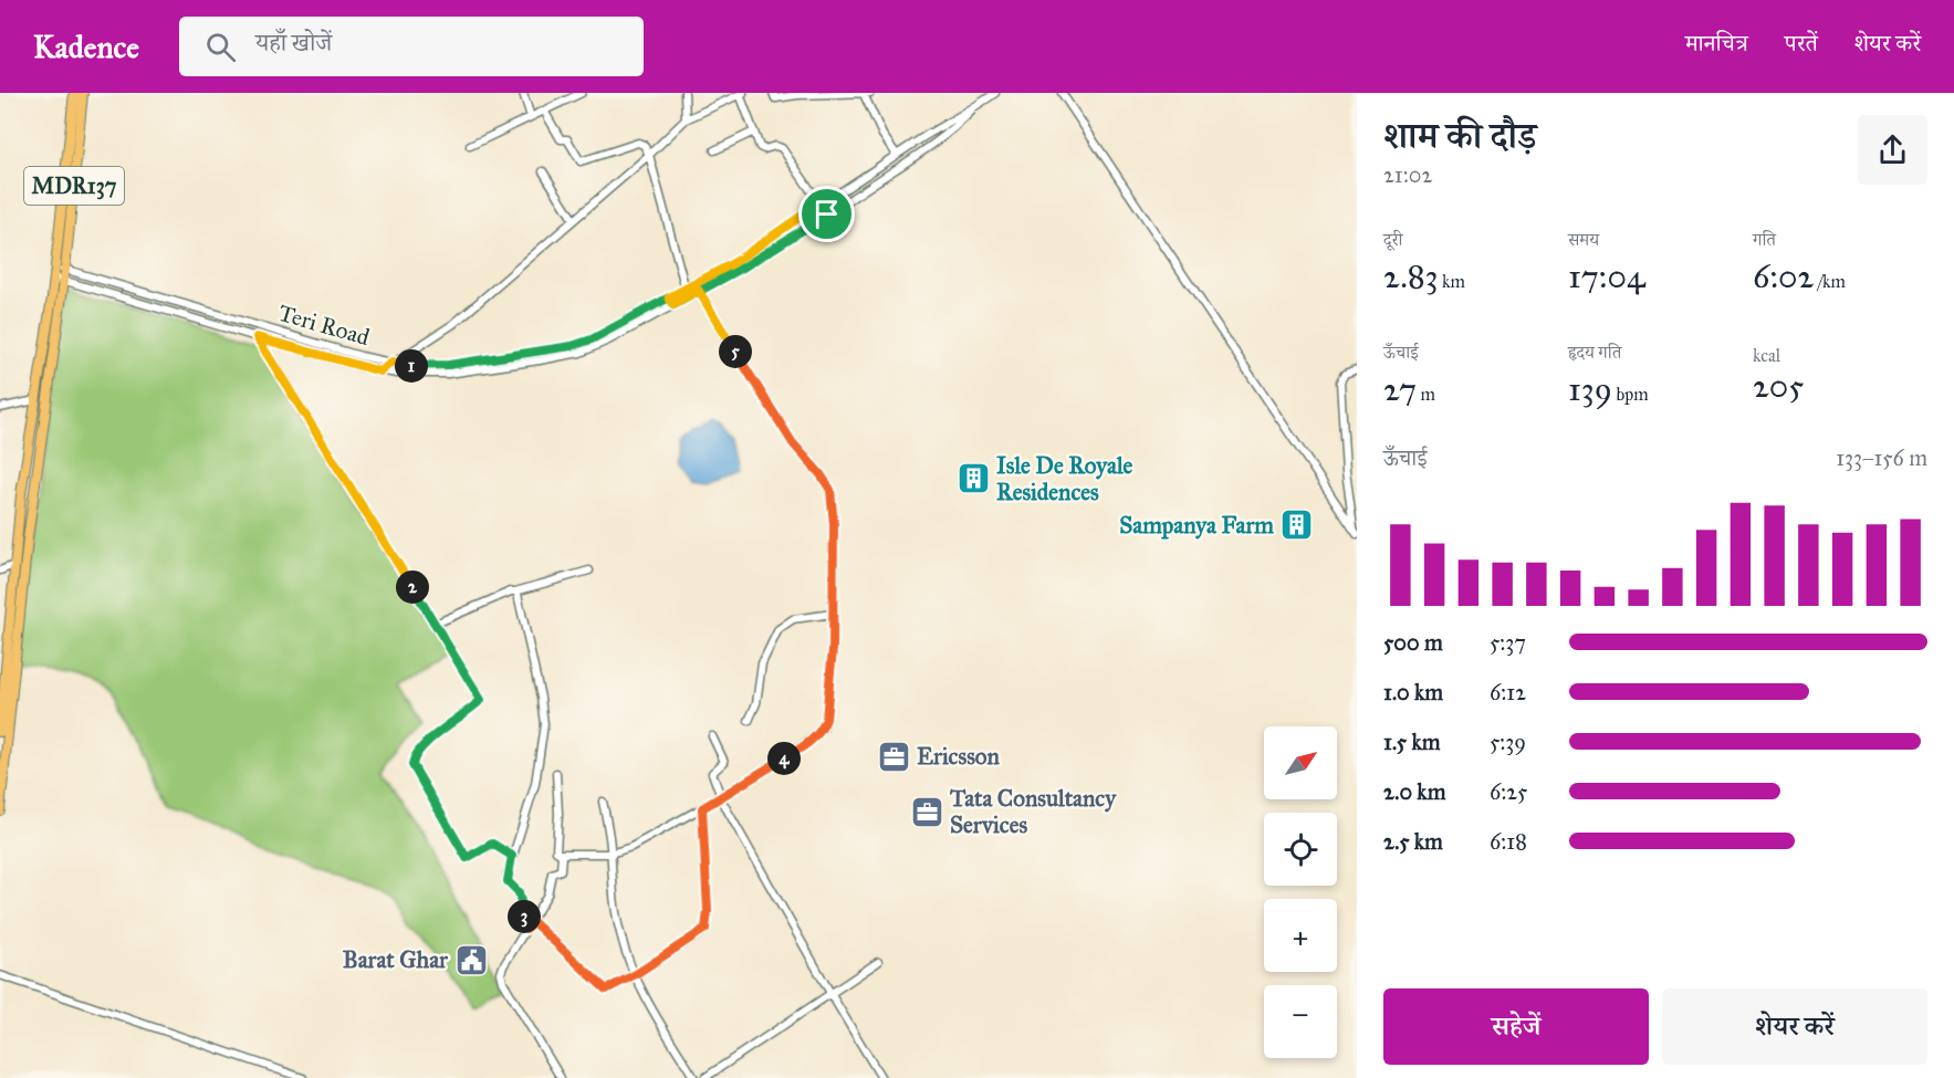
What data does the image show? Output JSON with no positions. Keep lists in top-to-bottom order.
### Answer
{
  "streets": {
    "main road": ["MDR137"],
    "street": ["Teri Road"]
  },
  "crossings": [
    ["MDR137", "Teri Road"]
  ],
  "places": {
    "building": ["Isle De Royale Residences", "Sampanya Farm"],
    "office": ["Ericsson", "Tata Consultancy Services"],
    "public building": ["Barat Ghar"]
  },
  "north": "top right",
  "page": {
    "header": "Kadence",
    "search": "यहाँ खोजें",
    "nav": ["मानचित्र", "परतें", "शेयर करें"],
    "heading": ["शाम की दौड़", "21:02"],
    "stats": [
      ["दूरी", "2.83 km"],
      ["समय", "17:04"],
      ["गति", "6:02 /km"],
      ["ऊँचाई", "27 m"],
      ["हृदय गति", "139 bpm"],
      ["kcal", "205"]
    ],
    "pins": [
      "5",
      "1",
      "2",
      "4",
      "3"
    ],
    "chart": ["ऊँचाई", "133–156 m"],
    "list": [
      {
        "name": "500 m",
        "note": "5:37"
      },
      {
        "name": "1.0 km",
        "note": "6:12"
      },
      {
        "name": "1.5 km",
        "note": "5:39"
      },
      {
        "name": "2.0 km",
        "note": "6:25"
      },
      {
        "name": "2.5 km",
        "note": "6:18"
      }
    ],
    "map_buttons": ["+", "−"],
    "buttons": ["सहेजें", "शेयर करें"]
  }
}
